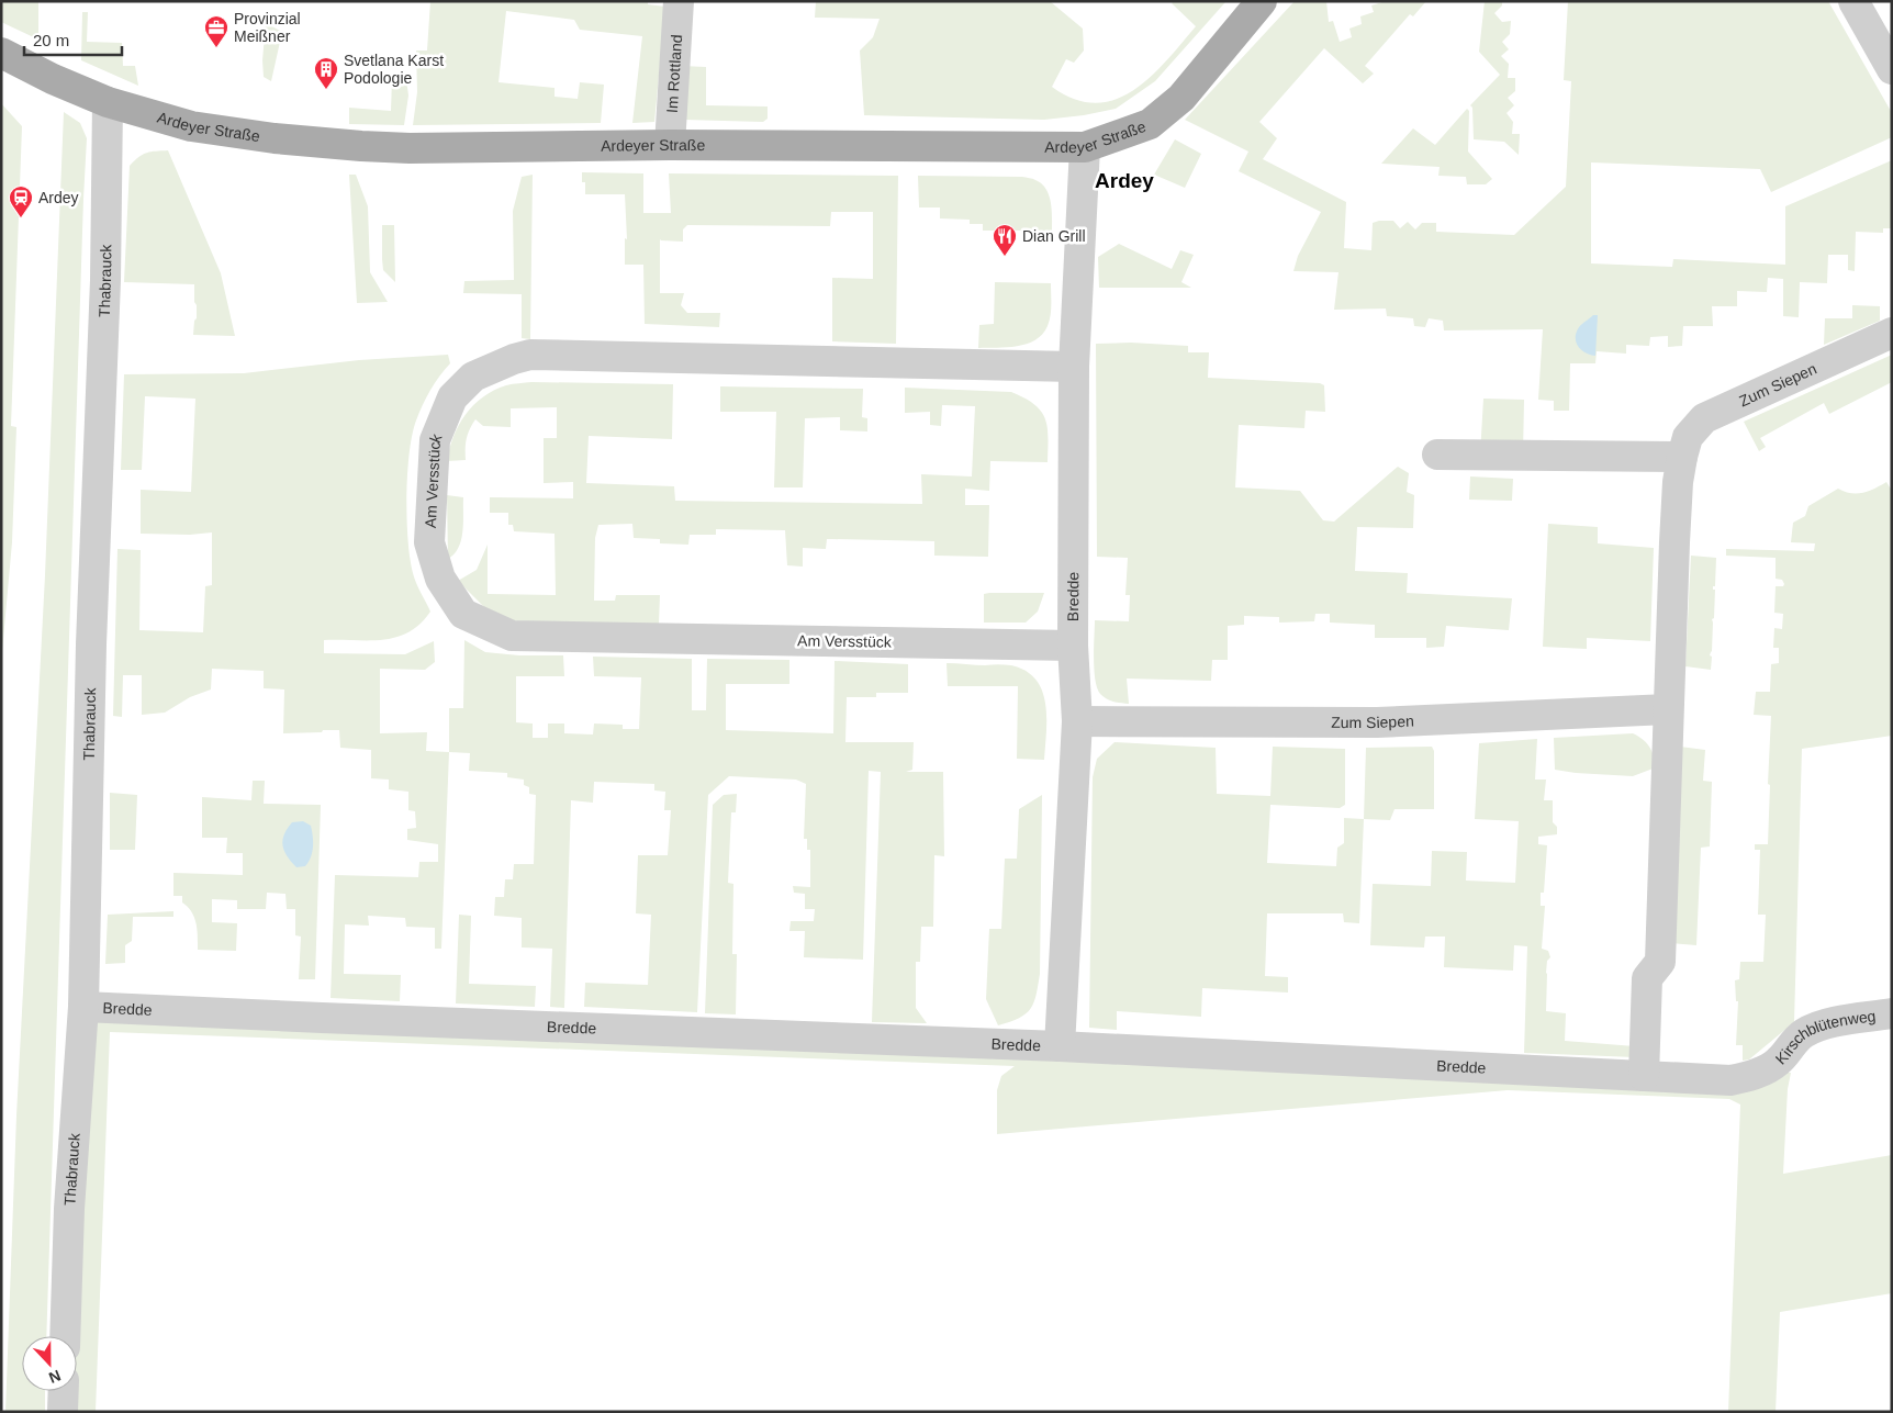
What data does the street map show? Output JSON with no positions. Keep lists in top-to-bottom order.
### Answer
{
  "streets": {
    "main road": ["Ardeyer Straße"],
    "street": [
      "Im Rottland",
      "Thabrauck",
      "Zum Siepen",
      "Am Versstück",
      "Bredde",
      "Kirschblütenweg"
    ]
  },
  "crossings": [
    ["Im Rottland", "Ardeyer Straße"],
    ["Ardeyer Straße", "Thabrauck"],
    ["Ardeyer Straße", "Bredde"],
    ["Thabrauck", "Bredde"],
    ["Zum Siepen", "Bredde"],
    ["Am Versstück", "Bredde"],
    ["Bredde", "Kirschblütenweg"]
  ],
  "districts": ["Ardey"],
  "places": {
    "office": ["Provinzial Meißner"],
    "building": ["Svetlana Karst Podologie"],
    "station": ["Ardey"],
    "restaurant": ["Dian Grill"]
  },
  "scale_bar": "20 m",
  "north": "bottom"
}
